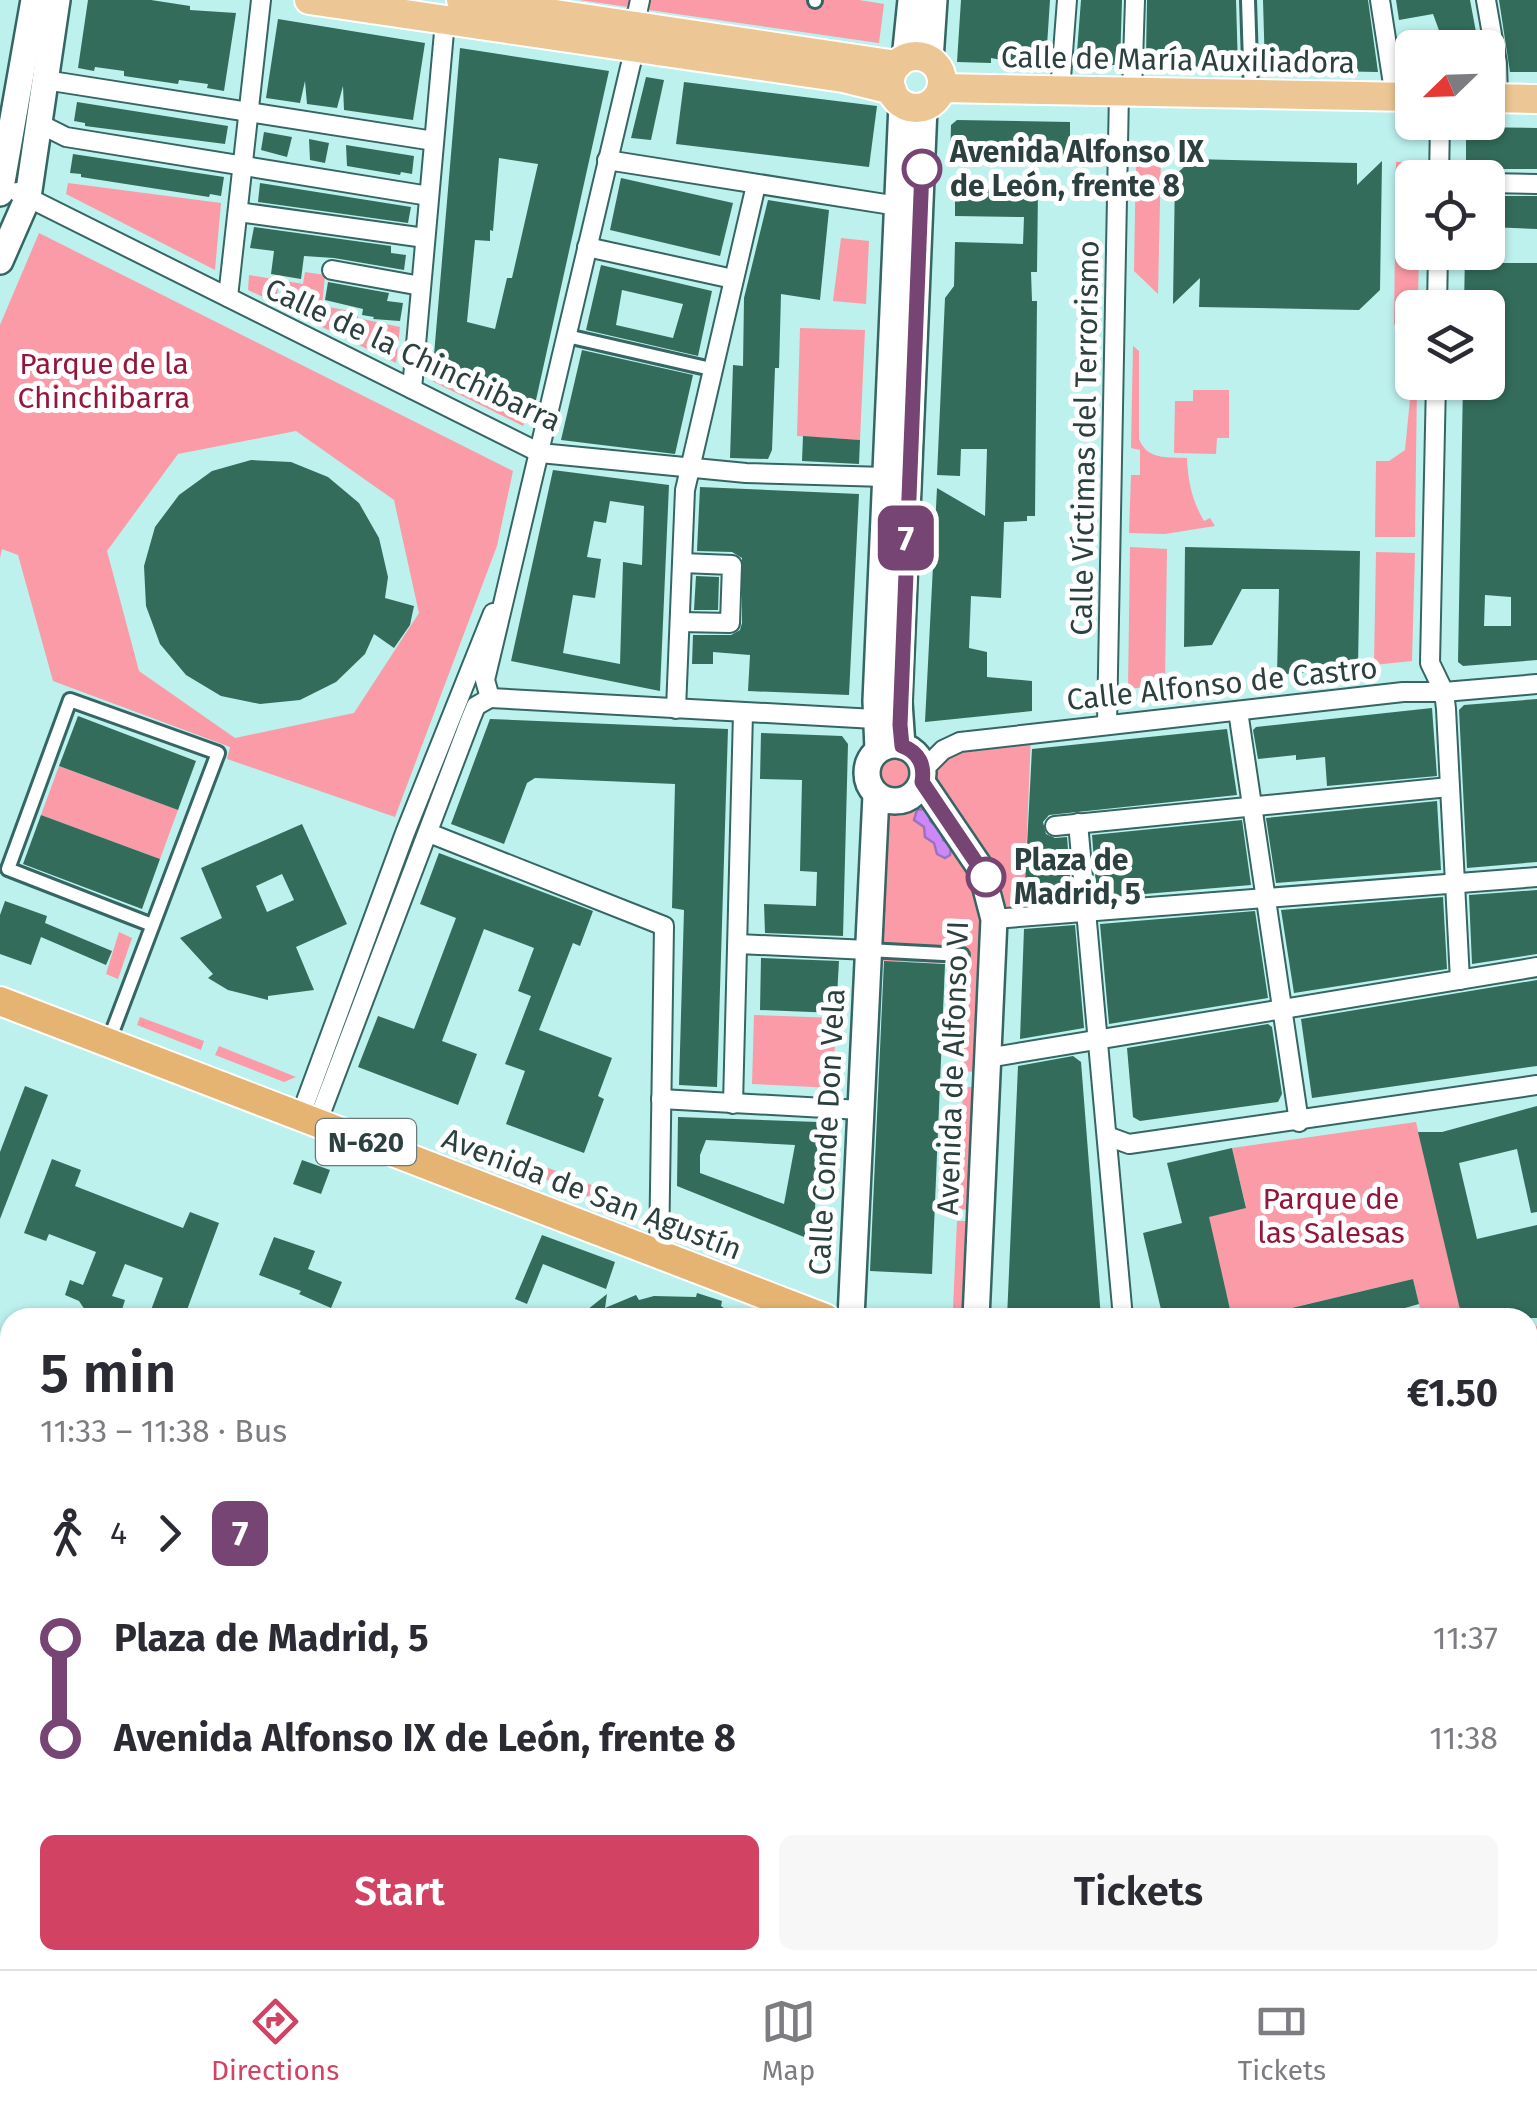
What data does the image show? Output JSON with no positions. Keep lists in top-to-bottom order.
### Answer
{
  "streets": {
    "highway": ["N-620", "Avenida de San Agustín"],
    "main road": ["Calle de María Auxiliadora", "Avenida de Alfonso VI", "Calle Conde Don Vela"],
    "street": ["Calle de la Chinchibarra", "Calle Víctimas del Terrorismo", "Calle Alfonso de Castro"]
  },
  "crossings": [
    ["Calle de María Auxiliadora", "Calle Víctimas del Terrorismo"],
    ["Calle Víctimas del Terrorismo", "Calle Alfonso de Castro"],
    ["Calle Alfonso de Castro", "Avenida de Alfonso VI"],
    ["Calle Alfonso de Castro", "Calle Conde Don Vela"],
    ["Avenida de Alfonso VI", "Calle Conde Don Vela"]
  ],
  "parks": ["Parque de la Chinchibarra", "Parque de las Salesas"],
  "places": ["Avenida Alfonso IX de León, frente 8", "Plaza de Madrid, 5"],
  "lines": ["bus line 7"],
  "north": "bottom left",
  "page": {
    "on_map": "7",
    "heading": ["5 min", "11:33 – 11:38 · Bus", "€1.50"],
    "legs": ["4", "7"],
    "list": [
      {
        "name": "Plaza de Madrid, 5",
        "value": "11:37"
      },
      {
        "name": "Avenida Alfonso IX de León, frente 8",
        "value": "11:38"
      }
    ],
    "buttons": ["Start", "Tickets"],
    "tabs": ["Directions", "Map", "Tickets"]
  }
}
